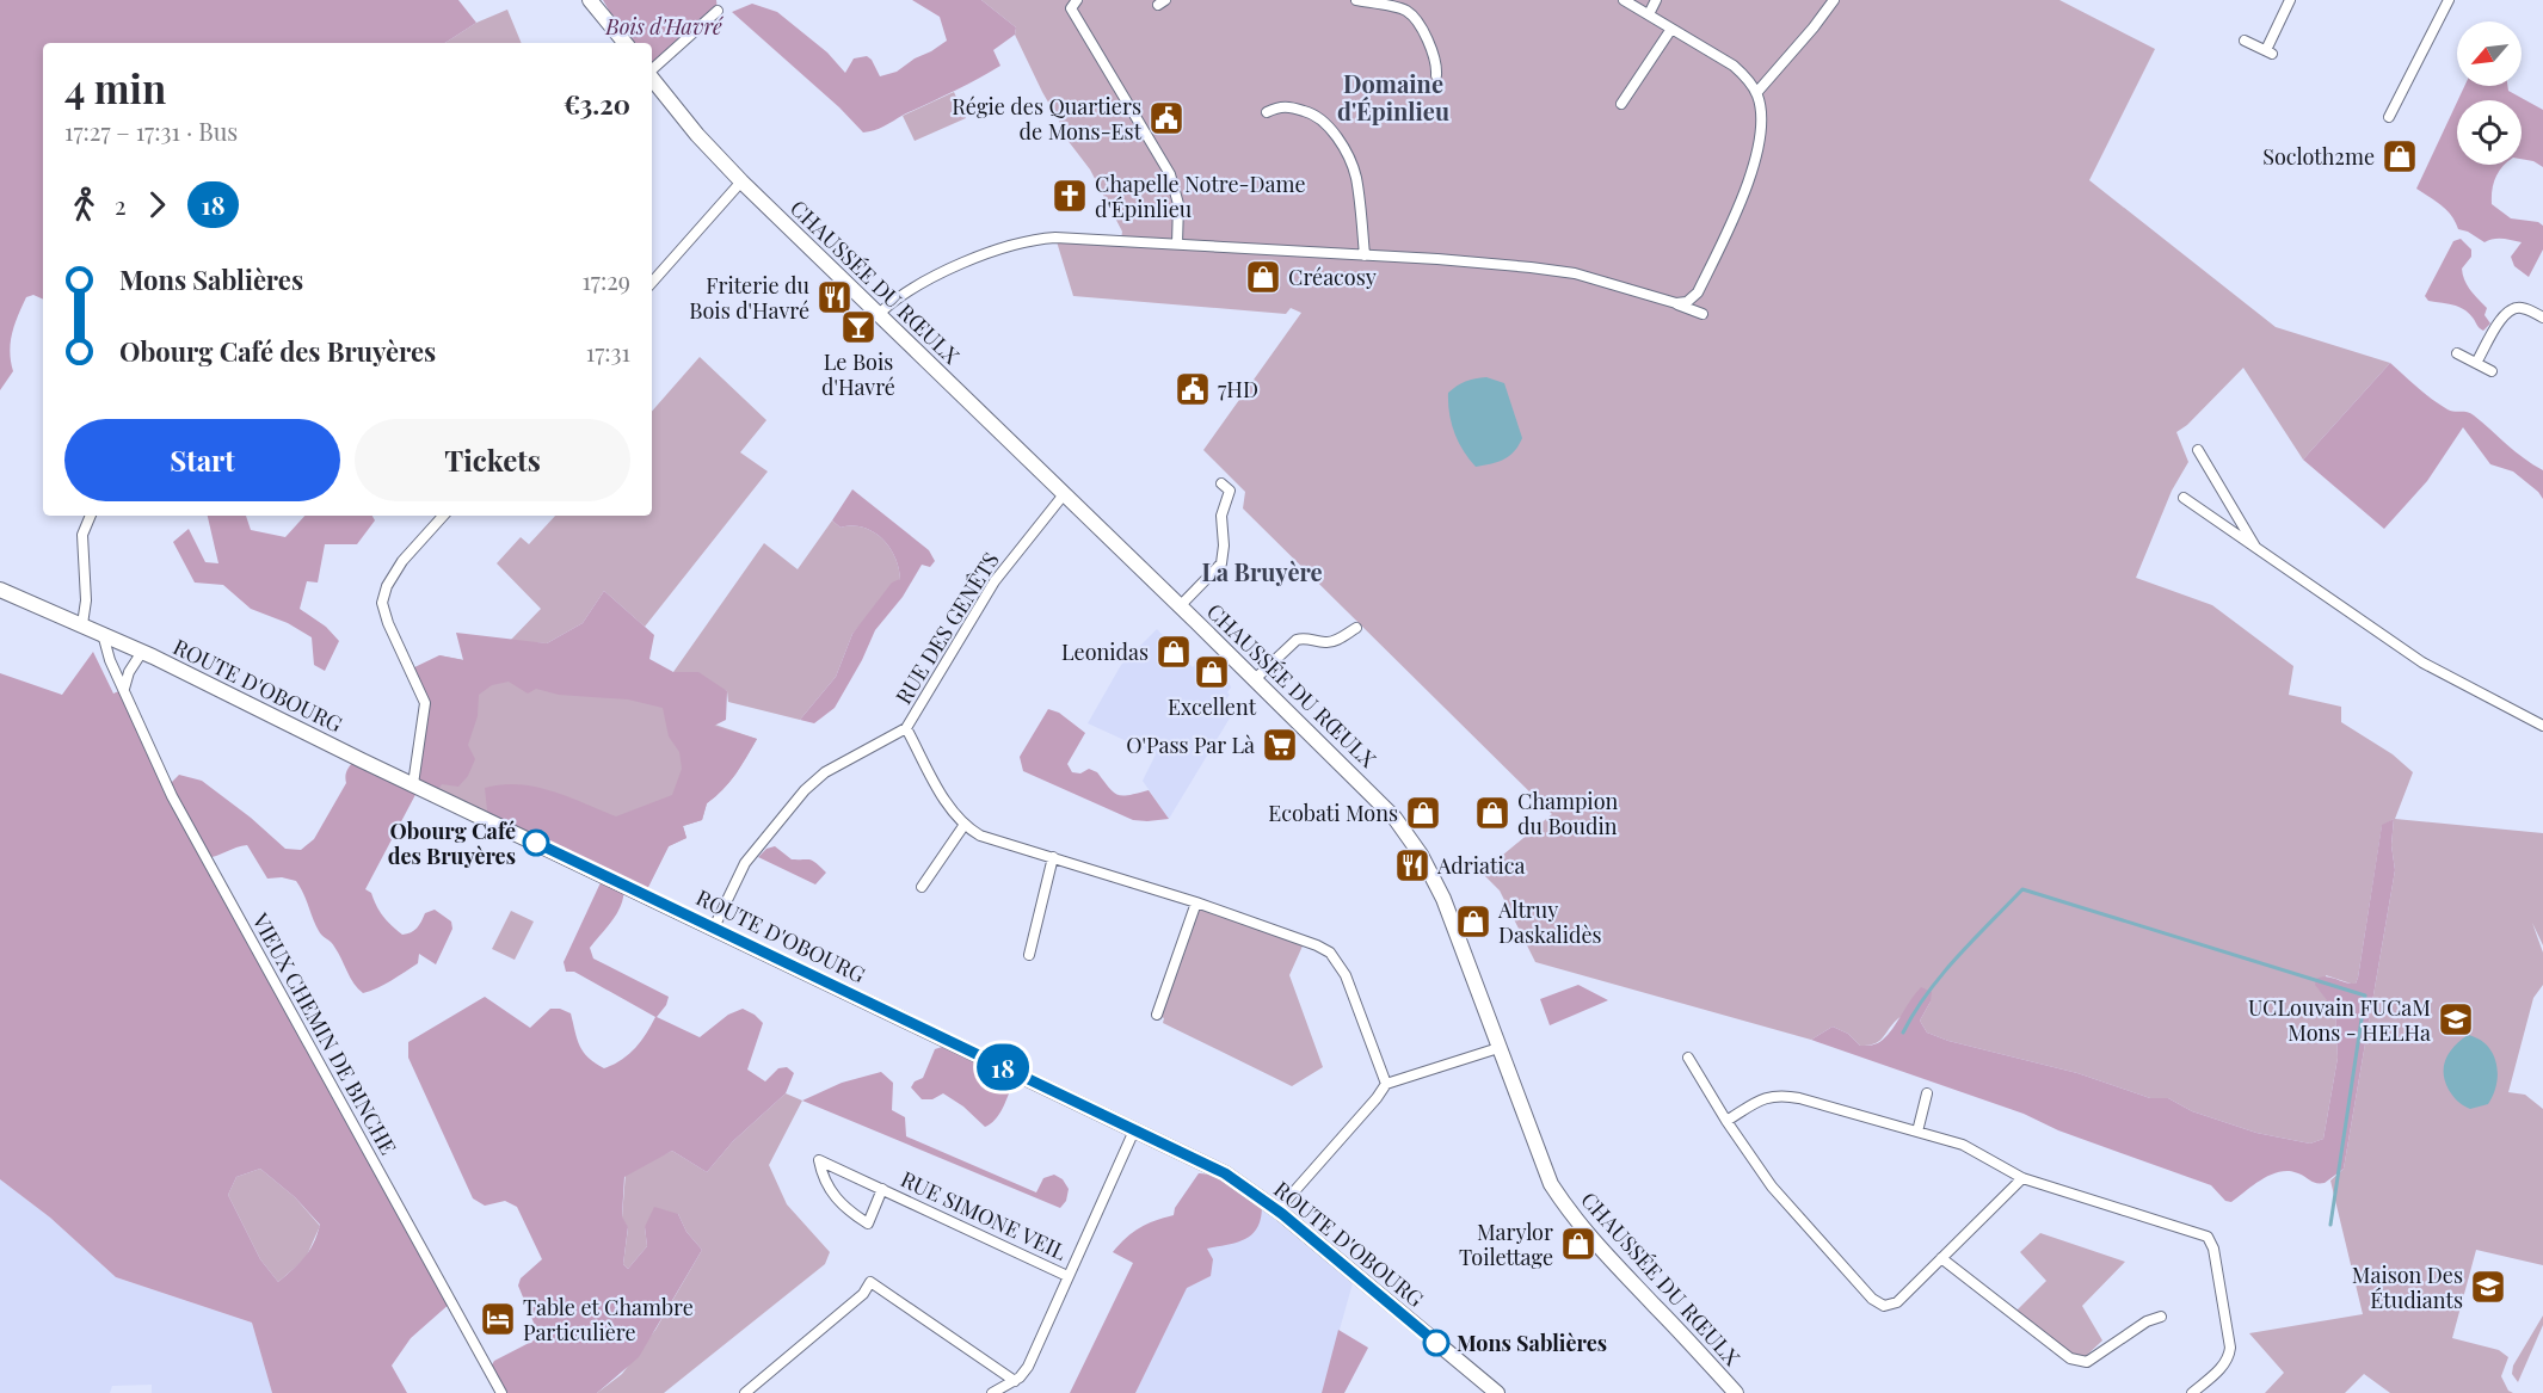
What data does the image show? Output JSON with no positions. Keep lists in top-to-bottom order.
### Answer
{
  "streets": {
    "main road": ["CHAUSSÉE DU RŒULX", "ROUTE D'OBOURG"],
    "street": ["RUE DES GENÊTS", "VIEUX CHEMIN DE BINCHE", "RUE SIMONE VEIL"]
  },
  "crossings": [
    ["CHAUSSÉE DU RŒULX", "RUE DES GENÊTS"],
    ["RUE DES GENÊTS", "ROUTE D'OBOURG"],
    ["ROUTE D'OBOURG", "VIEUX CHEMIN DE BINCHE"]
  ],
  "districts": ["Domaine d'Épinlieu", "La Bruyère"],
  "parks": ["Bois d'Havré"],
  "places": {
    "public building": ["Régie des Quartiers de Mons-Est", "7HD"],
    "shop": [
      "Socloth2me",
      "Créacosy",
      "Leonidas",
      "Excellent",
      "Ecobati Mons",
      "Champion du Boudin",
      "Altruy Daskalidès",
      "Marylor Toilettage"
    ],
    "church": ["Chapelle Notre-Dame d'Épinlieu"],
    "restaurant": ["Friterie du Bois d'Havré", "Adriatica"],
    "bar": ["Le Bois d'Havré"],
    "supermarket": ["O'Pass Par Là"],
    "other": ["Obourg Café des Bruyères", "Mons Sablières"],
    "school or university": ["UCLouvain FUCaM Mons - HELHa", "Maison Des Étudiants"],
    "hotel": ["Table et Chambre Particulière"]
  },
  "lines": ["bus line 18"],
  "north": "bottom left",
  "page": {
    "on_map": "18",
    "heading": ["4 min", "17:27 – 17:31 · Bus", "€3.20"],
    "legs": ["2", "18"],
    "list": [
      {
        "name": "Mons Sablières",
        "value": "17:29"
      },
      {
        "name": "Obourg Café des Bruyères",
        "value": "17:31"
      }
    ],
    "buttons": ["Start", "Tickets"]
  }
}
